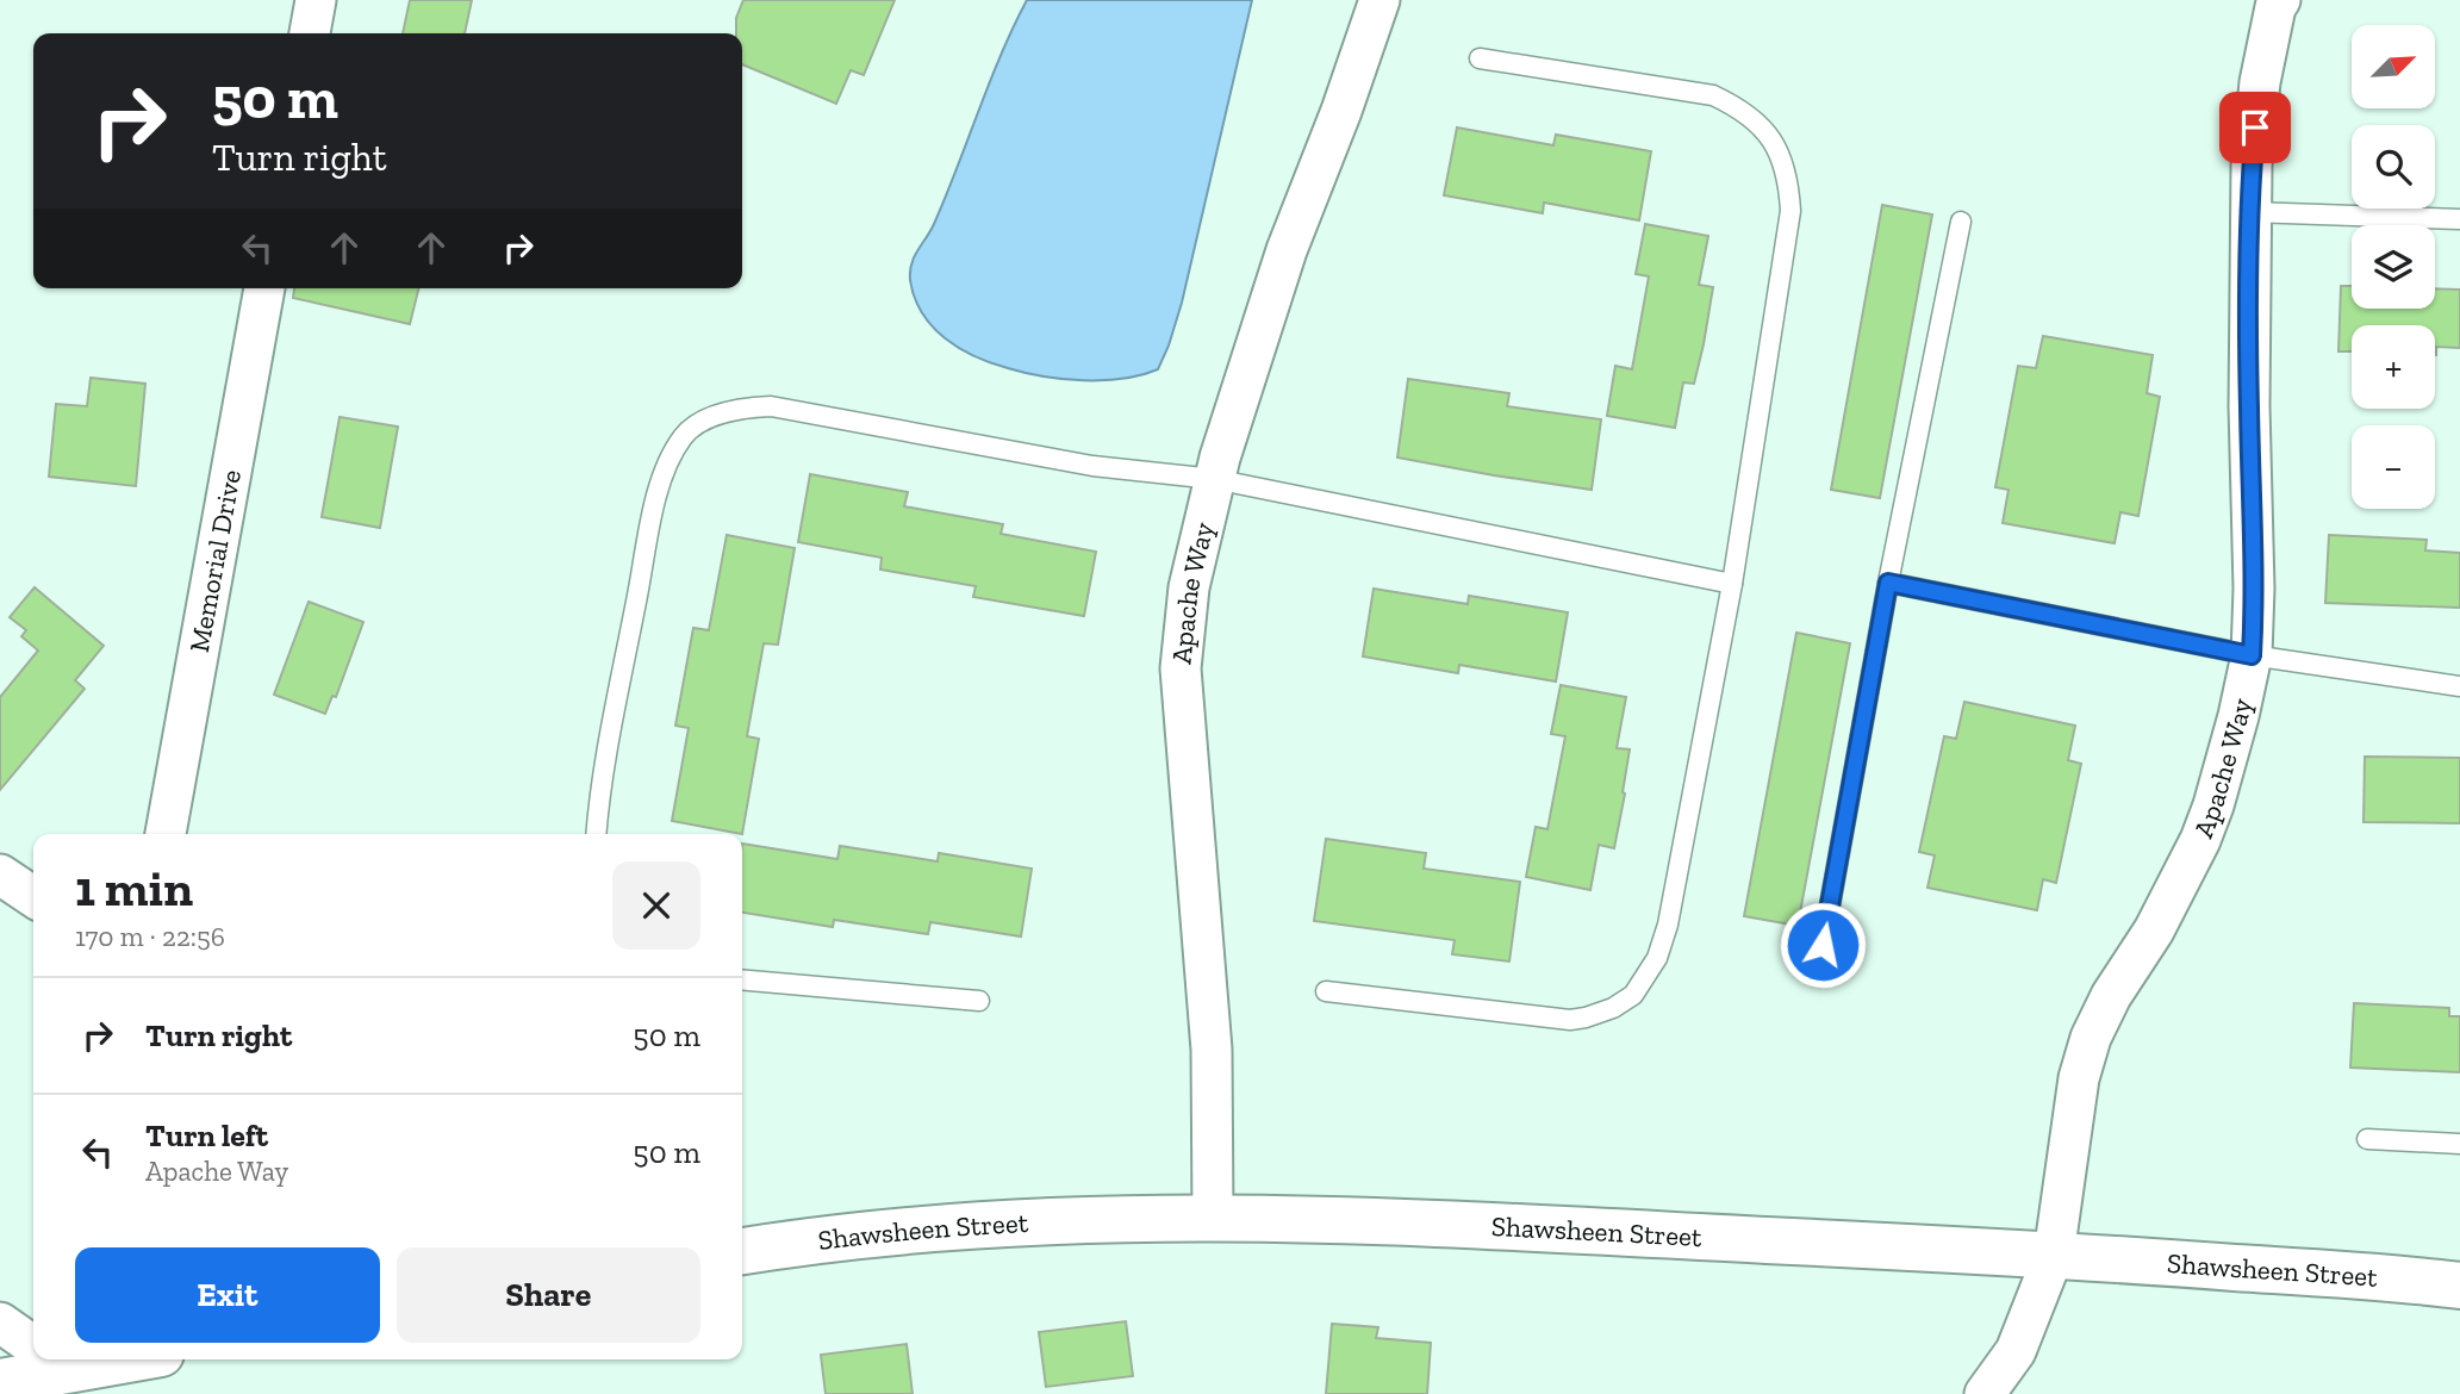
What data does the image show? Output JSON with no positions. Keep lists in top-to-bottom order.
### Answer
{
  "streets": {
    "main road": ["Shawsheen Street"],
    "street": ["Memorial Drive", "Apache Way"]
  },
  "crossings": [
    ["Apache Way", "Shawsheen Street"]
  ],
  "north": "top right",
  "page": {
    "map_buttons": ["+", "−"],
    "turn": ["50 m", "Turn right"],
    "heading": ["1 min", "170 m · 22:56"],
    "list": [
      {
        "name": "Turn right",
        "value": "50 m"
      },
      {
        "name": "Turn left",
        "note": "Apache Way",
        "value": "50 m"
      }
    ],
    "buttons": ["Exit", "Share"]
  }
}
